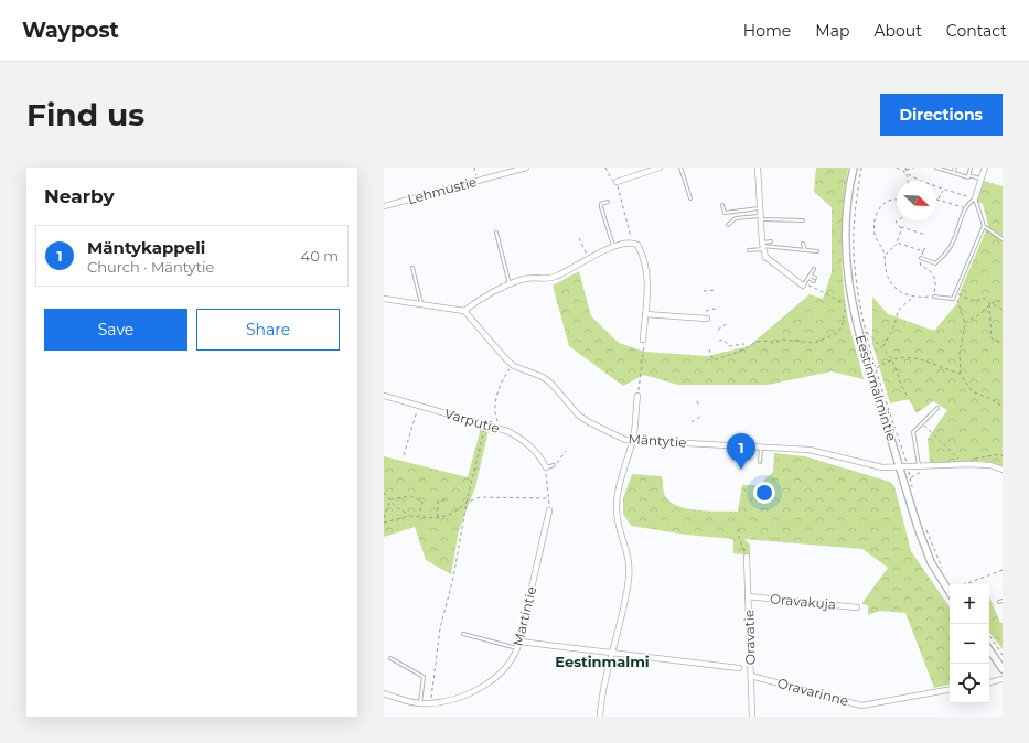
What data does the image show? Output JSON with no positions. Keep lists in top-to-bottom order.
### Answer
{
  "streets": {
    "street": [
      "Lehmustie",
      "Eestinmalmintie",
      "Varputie",
      "Mäntytie",
      "Oravakuja",
      "Martintie",
      "Oravatie",
      "Oravarinne"
    ]
  },
  "crossings": [
    ["Eestinmalmintie", "Mäntytie"],
    ["Oravakuja", "Oravatie"],
    ["Oravatie", "Oravarinne"]
  ],
  "districts": ["Eestinmalmi"],
  "north": "bottom right",
  "page": {
    "header": "Waypost",
    "nav": [
      "Home",
      "Map",
      "About",
      "Contact"
    ],
    "buttons": [
      "Directions",
      ["Save", "Share"]
    ],
    "title": "Find us",
    "heading": "Nearby",
    "list": [
      {
        "mark": "1",
        "name": "Mäntykappeli",
        "note": "Church · Mäntytie",
        "value": "40 m"
      }
    ],
    "pins": "1",
    "map_buttons": ["+", "−"]
  }
}
